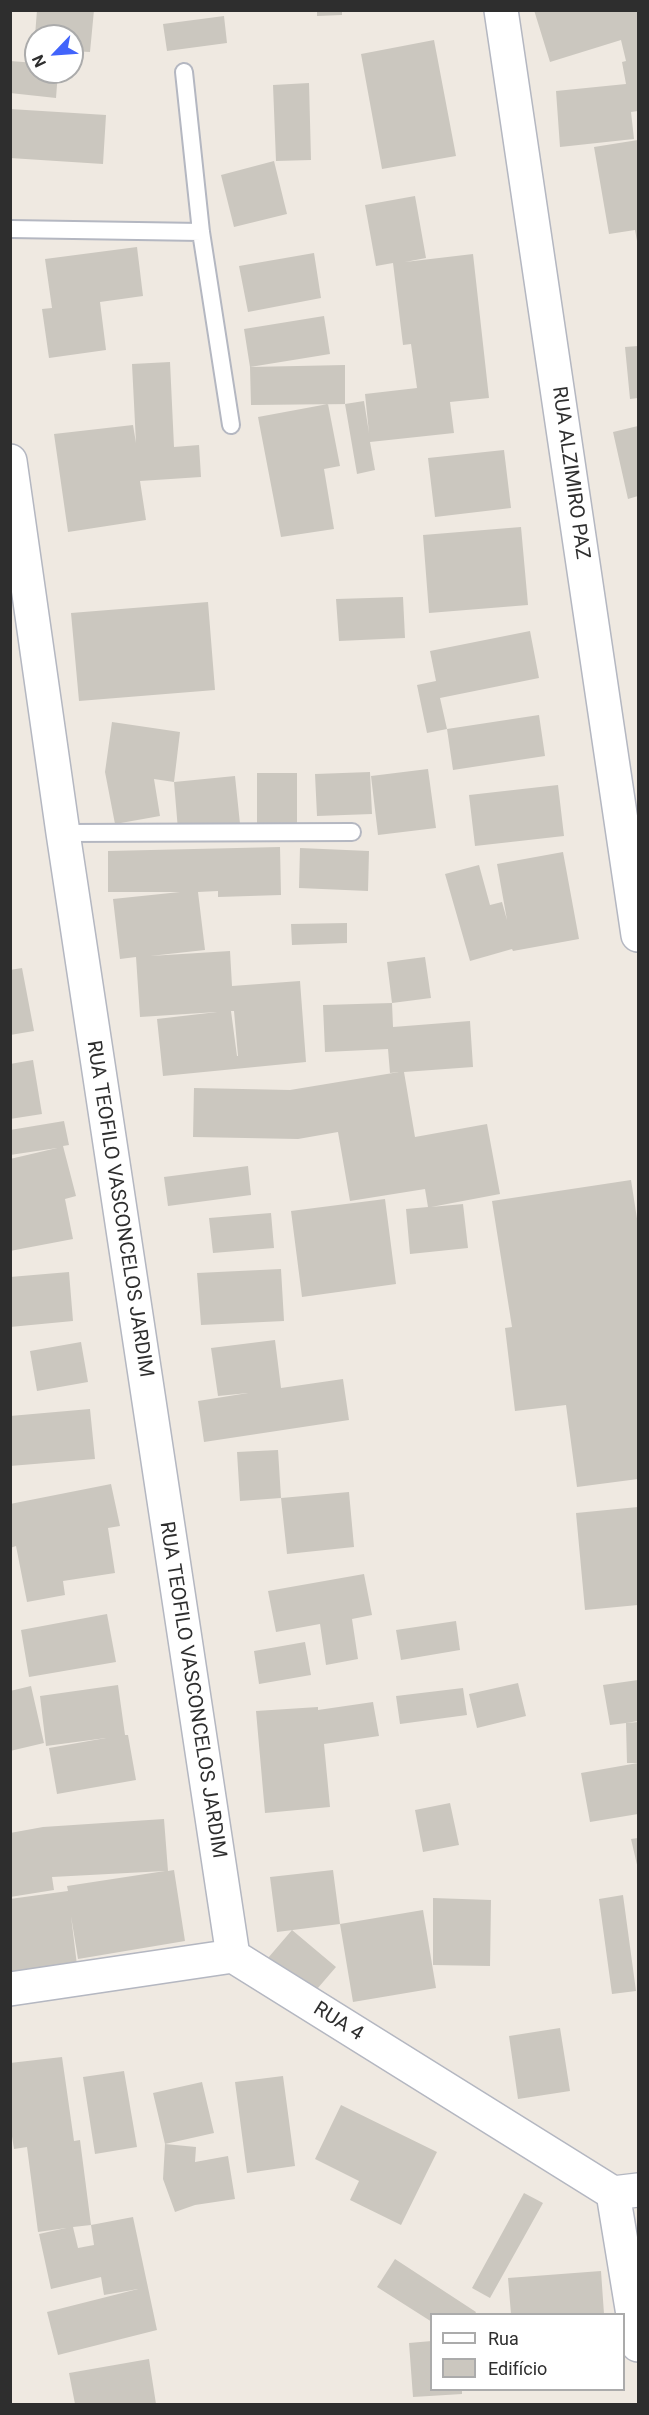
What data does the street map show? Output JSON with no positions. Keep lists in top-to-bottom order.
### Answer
{
  "streets": {
    "street": ["RUA ALZIMIRO PAZ", "RUA TEOFILO VASCONCELOS JARDIM", "RUA 4"]
  },
  "crossings": [
    ["RUA TEOFILO VASCONCELOS JARDIM", "RUA 4"]
  ],
  "legend": ["Rua", "Edifício"],
  "north": "bottom left"
}
